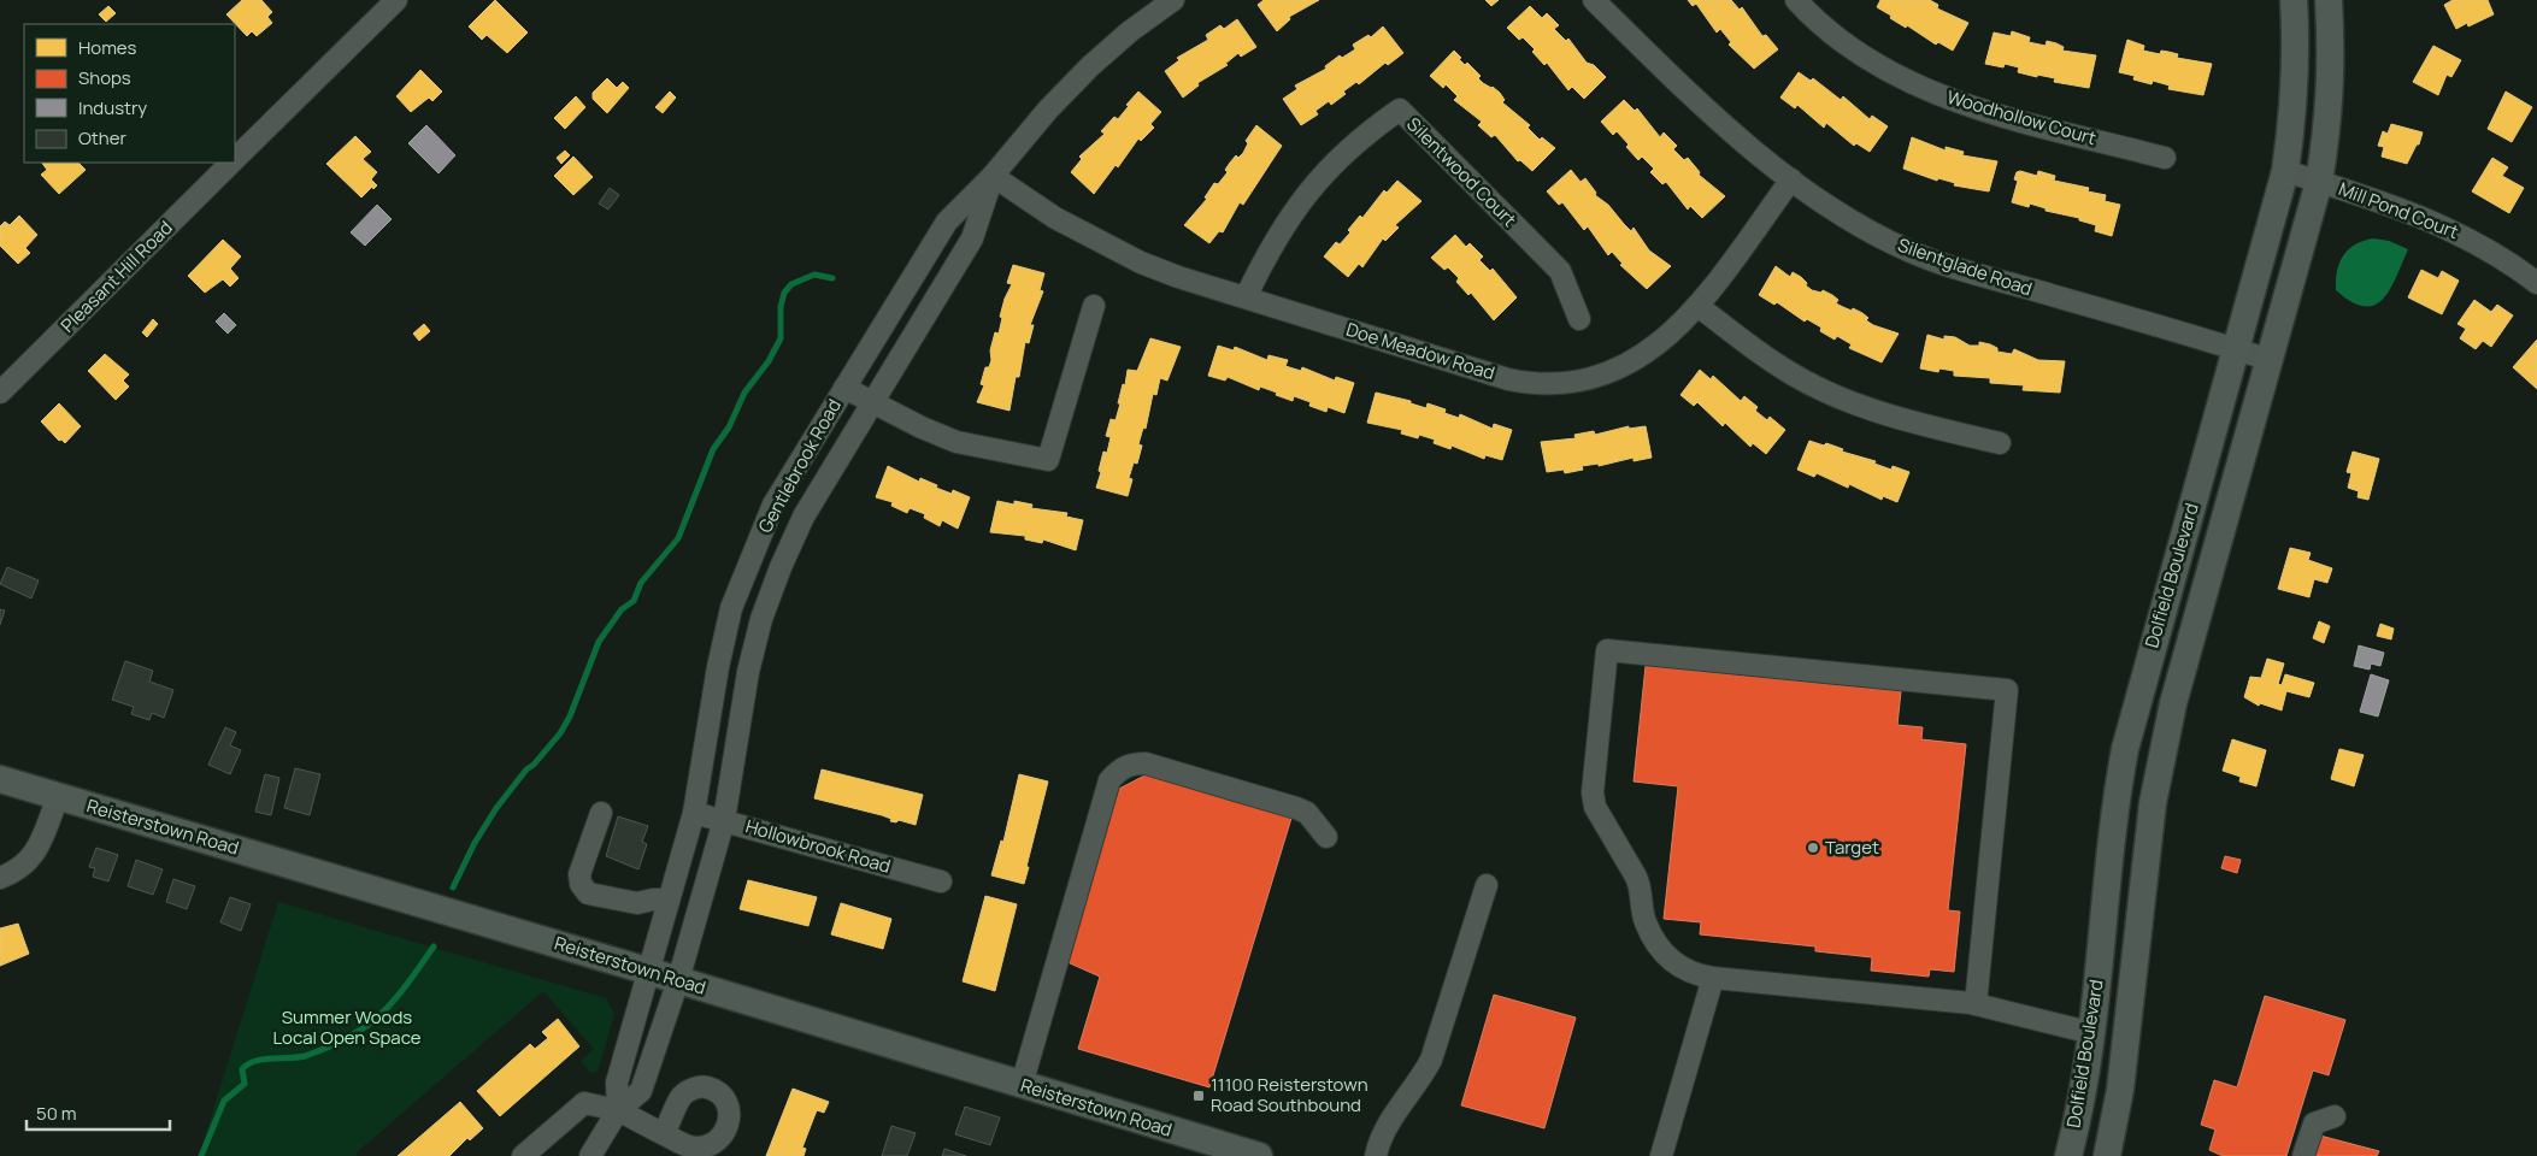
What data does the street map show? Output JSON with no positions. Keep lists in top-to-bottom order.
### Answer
{
  "streets": {
    "main road": ["Dolfield Boulevard", "Reisterstown Road"],
    "street": [
      "Woodhollow Court",
      "Silentwood Court",
      "Mill Pond Court",
      "Silentglade Road",
      "Pleasant Hill Road",
      "Doe Meadow Road",
      "Gentlebrook Road",
      "Hollowbrook Road"
    ]
  },
  "crossings": [
    ["Silentwood Court", "Doe Meadow Road"],
    ["Mill Pond Court", "Dolfield Boulevard"],
    ["Silentglade Road", "Doe Meadow Road"],
    ["Silentglade Road", "Dolfield Boulevard"],
    ["Doe Meadow Road", "Gentlebrook Road"],
    ["Gentlebrook Road", "Reisterstown Road"],
    ["Gentlebrook Road", "Hollowbrook Road"]
  ],
  "parks": ["Summer Woods Local Open Space"],
  "places": {
    "other": ["Target"],
    "transit": ["11100 Reisterstown Road Southbound"]
  },
  "legend": [
    "Homes",
    "Shops",
    "Industry",
    "Other"
  ],
  "scale_bar": "50 m"
}
